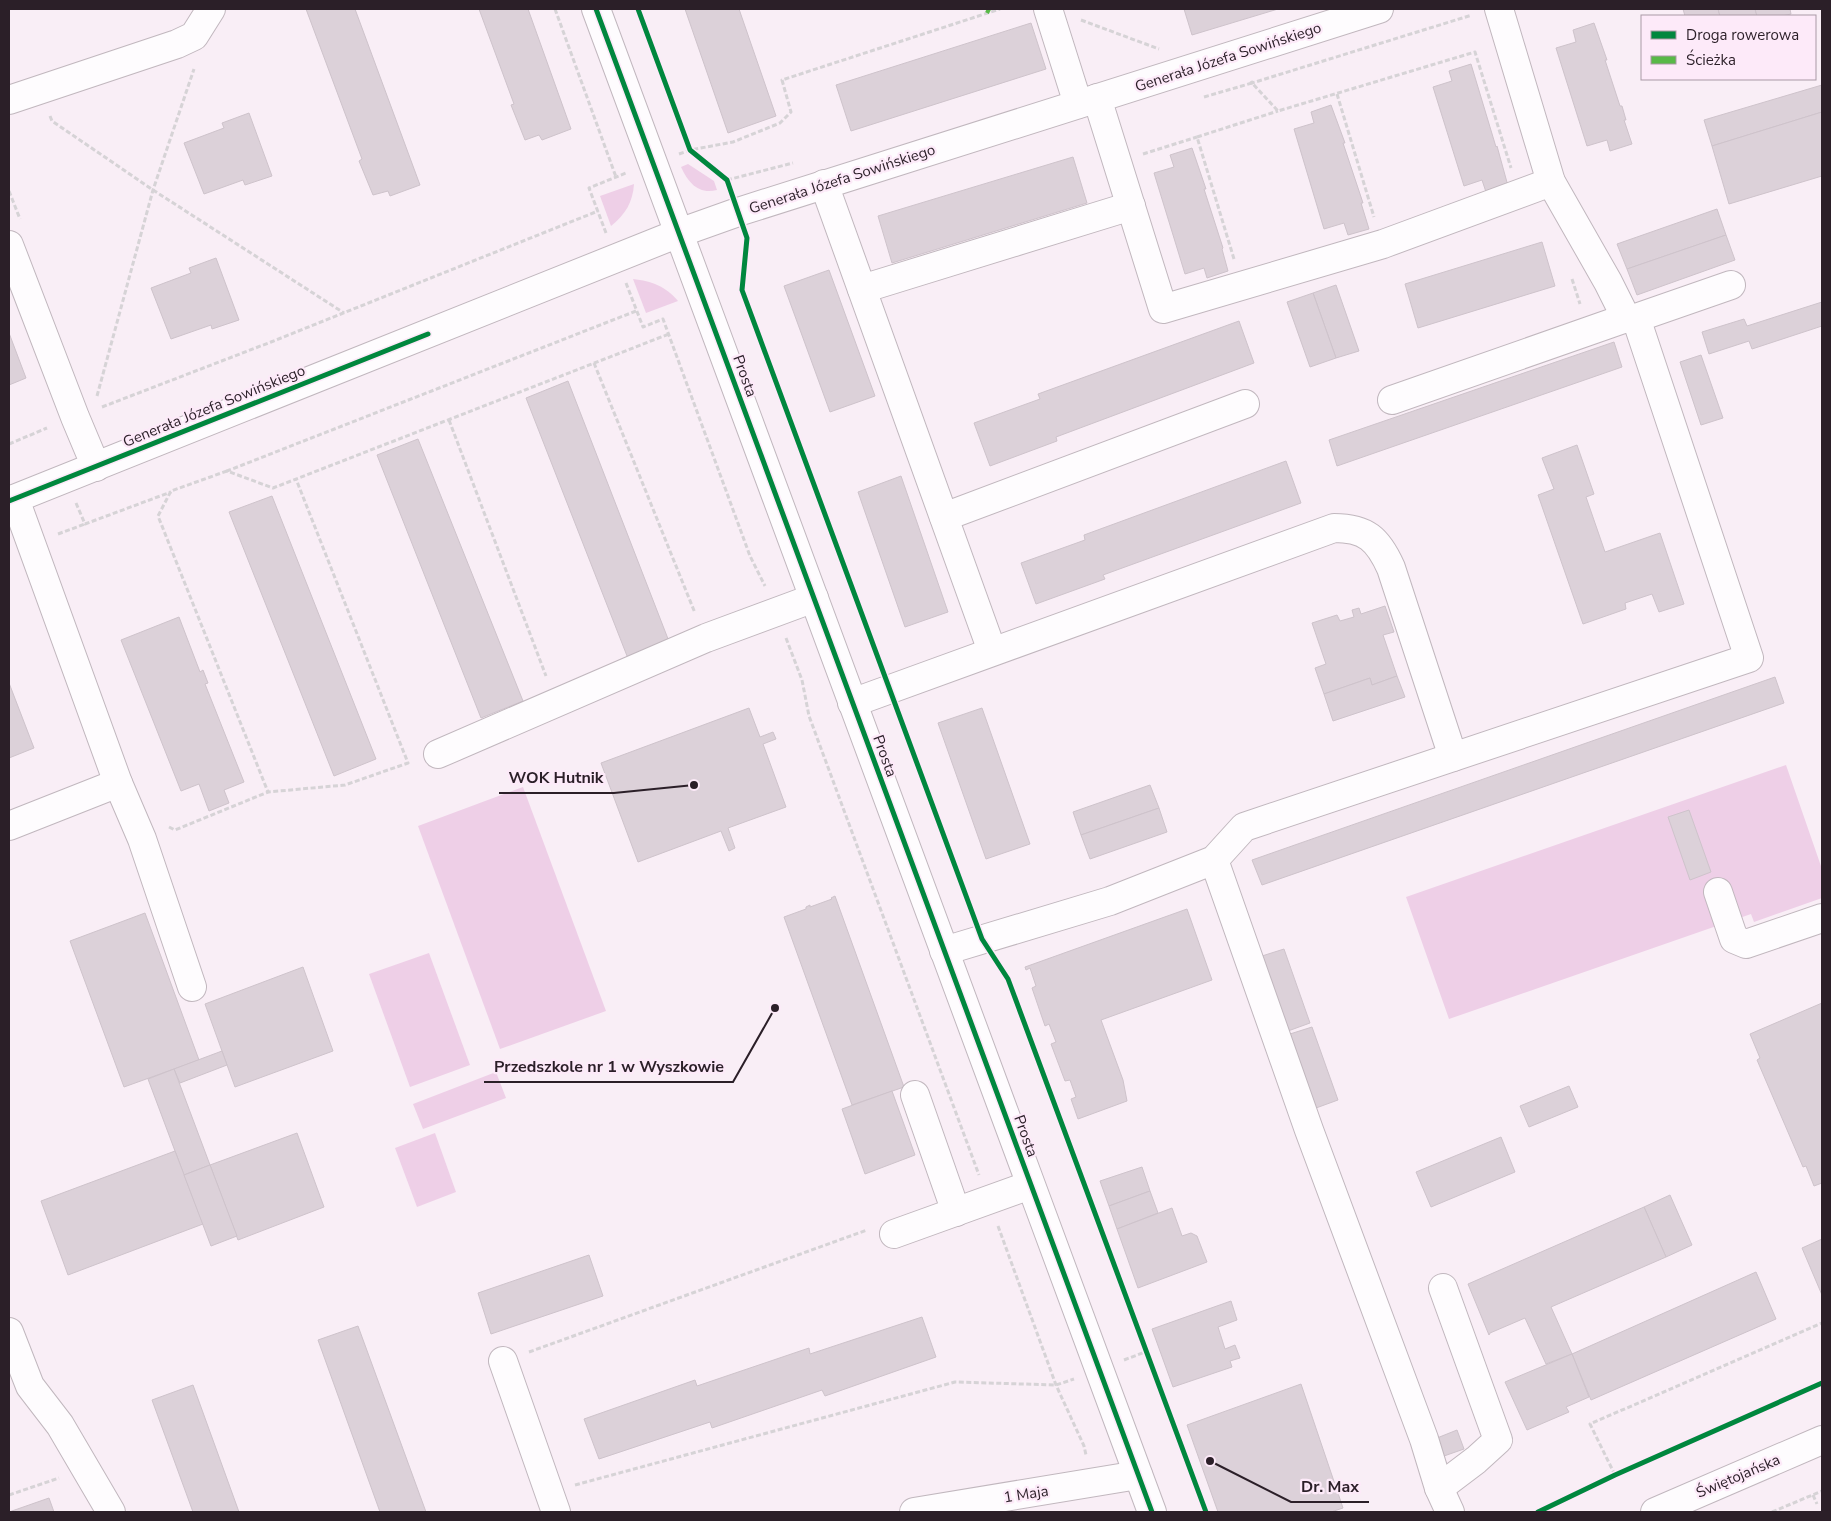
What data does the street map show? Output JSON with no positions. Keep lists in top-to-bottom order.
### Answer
{
  "streets": {
    "street": [
      "Generała Józefa Sowińskiego",
      "Prosta",
      "Świętojańska",
      "1 Maja"
    ]
  },
  "crossings": [
    ["Generała Józefa Sowińskiego", "Prosta"],
    ["Prosta", "1 Maja"]
  ],
  "places": ["WOK Hutnik", "Przedszkole nr 1 w Wyszkowie", "Dr. Max"],
  "legend": ["Droga rowerowa", "Ścieżka"]
}
